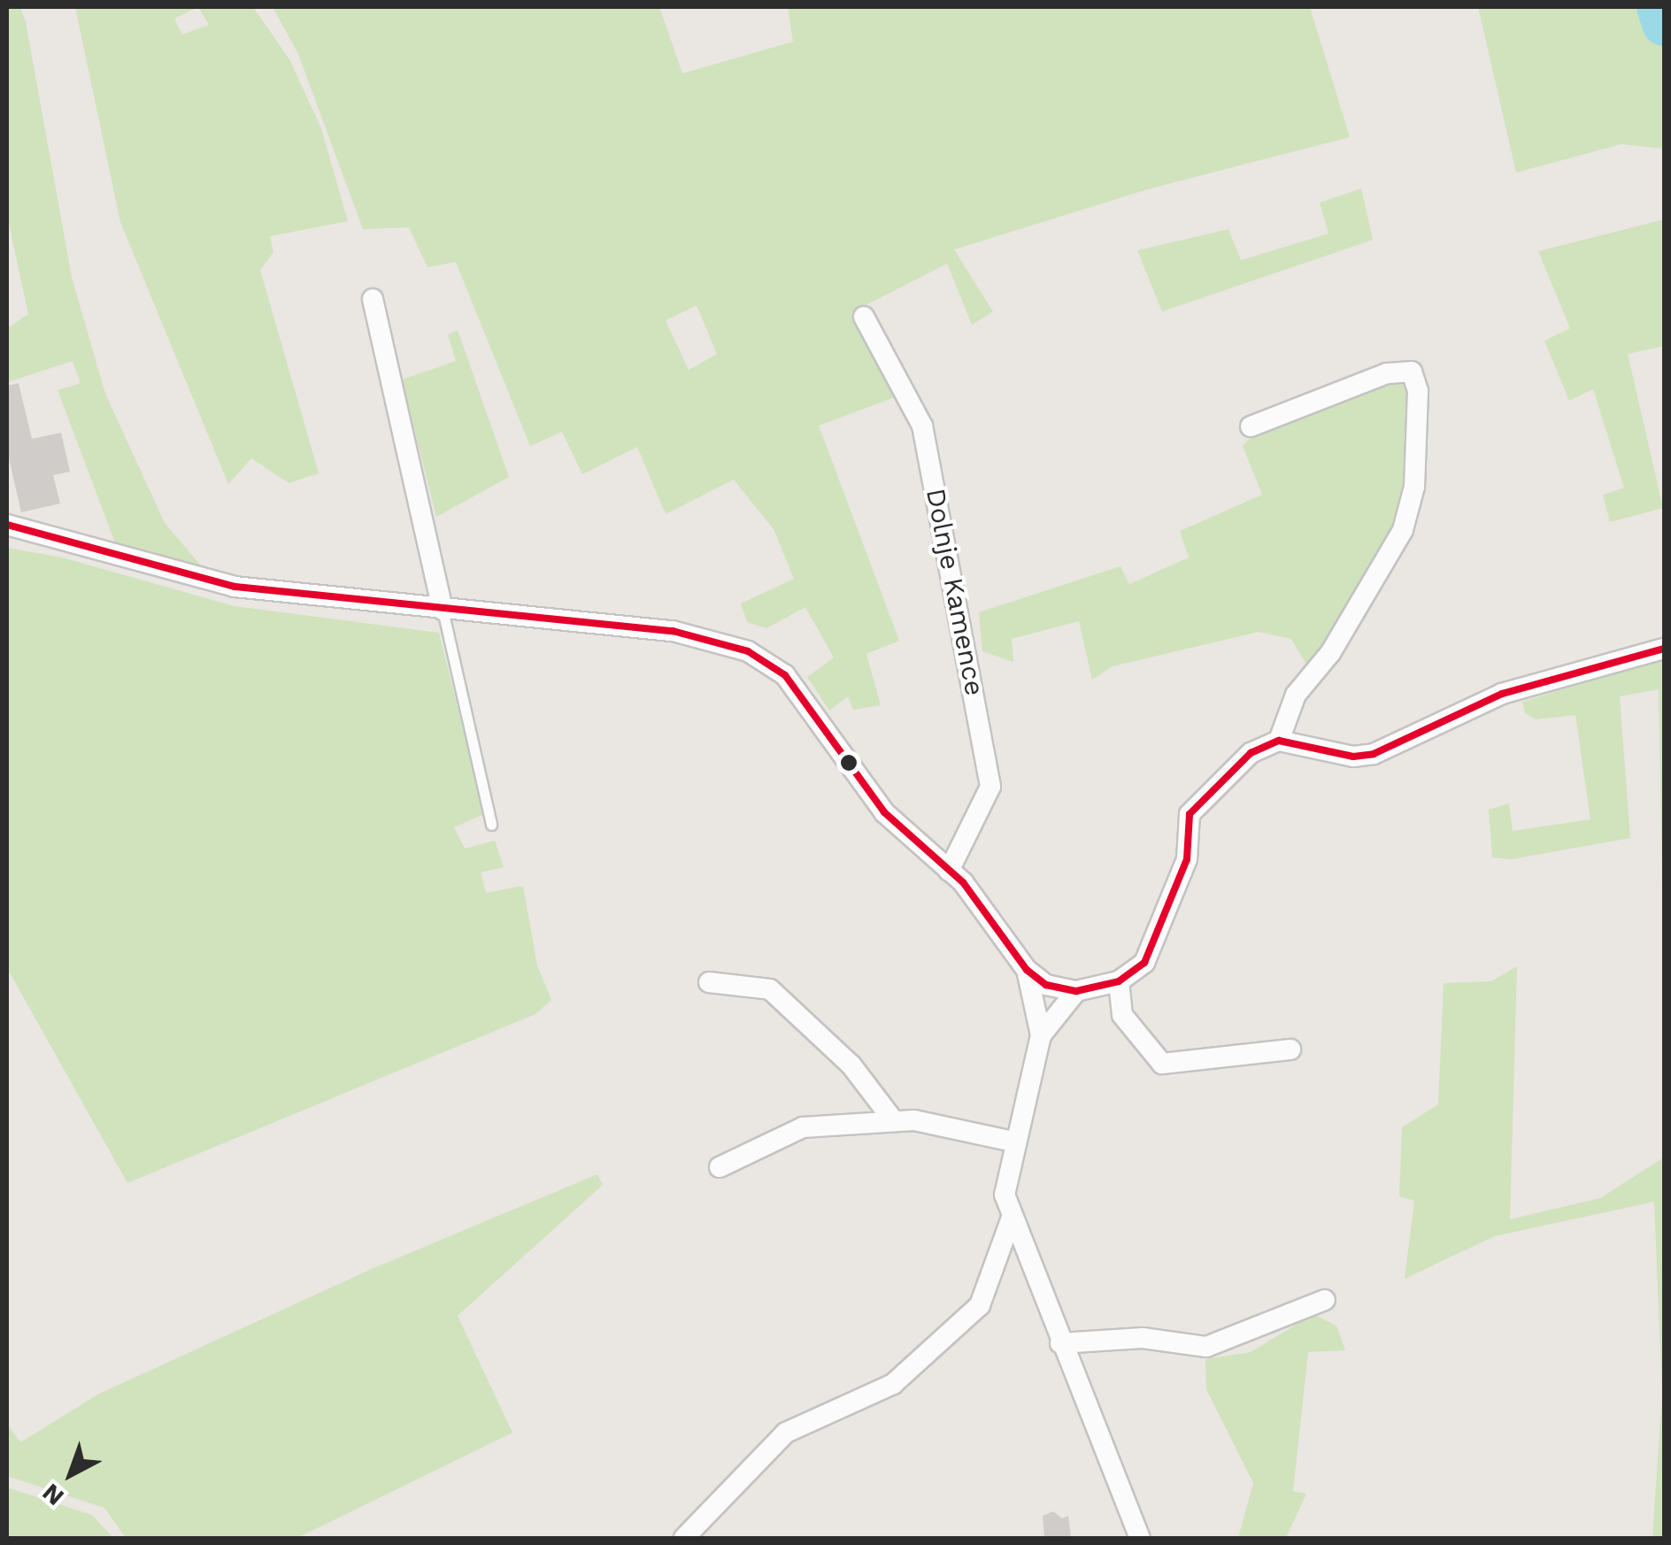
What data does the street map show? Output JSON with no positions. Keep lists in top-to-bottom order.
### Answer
{
  "streets": {
    "street": ["Dolnje Kamence"]
  },
  "north": "bottom left"
}
